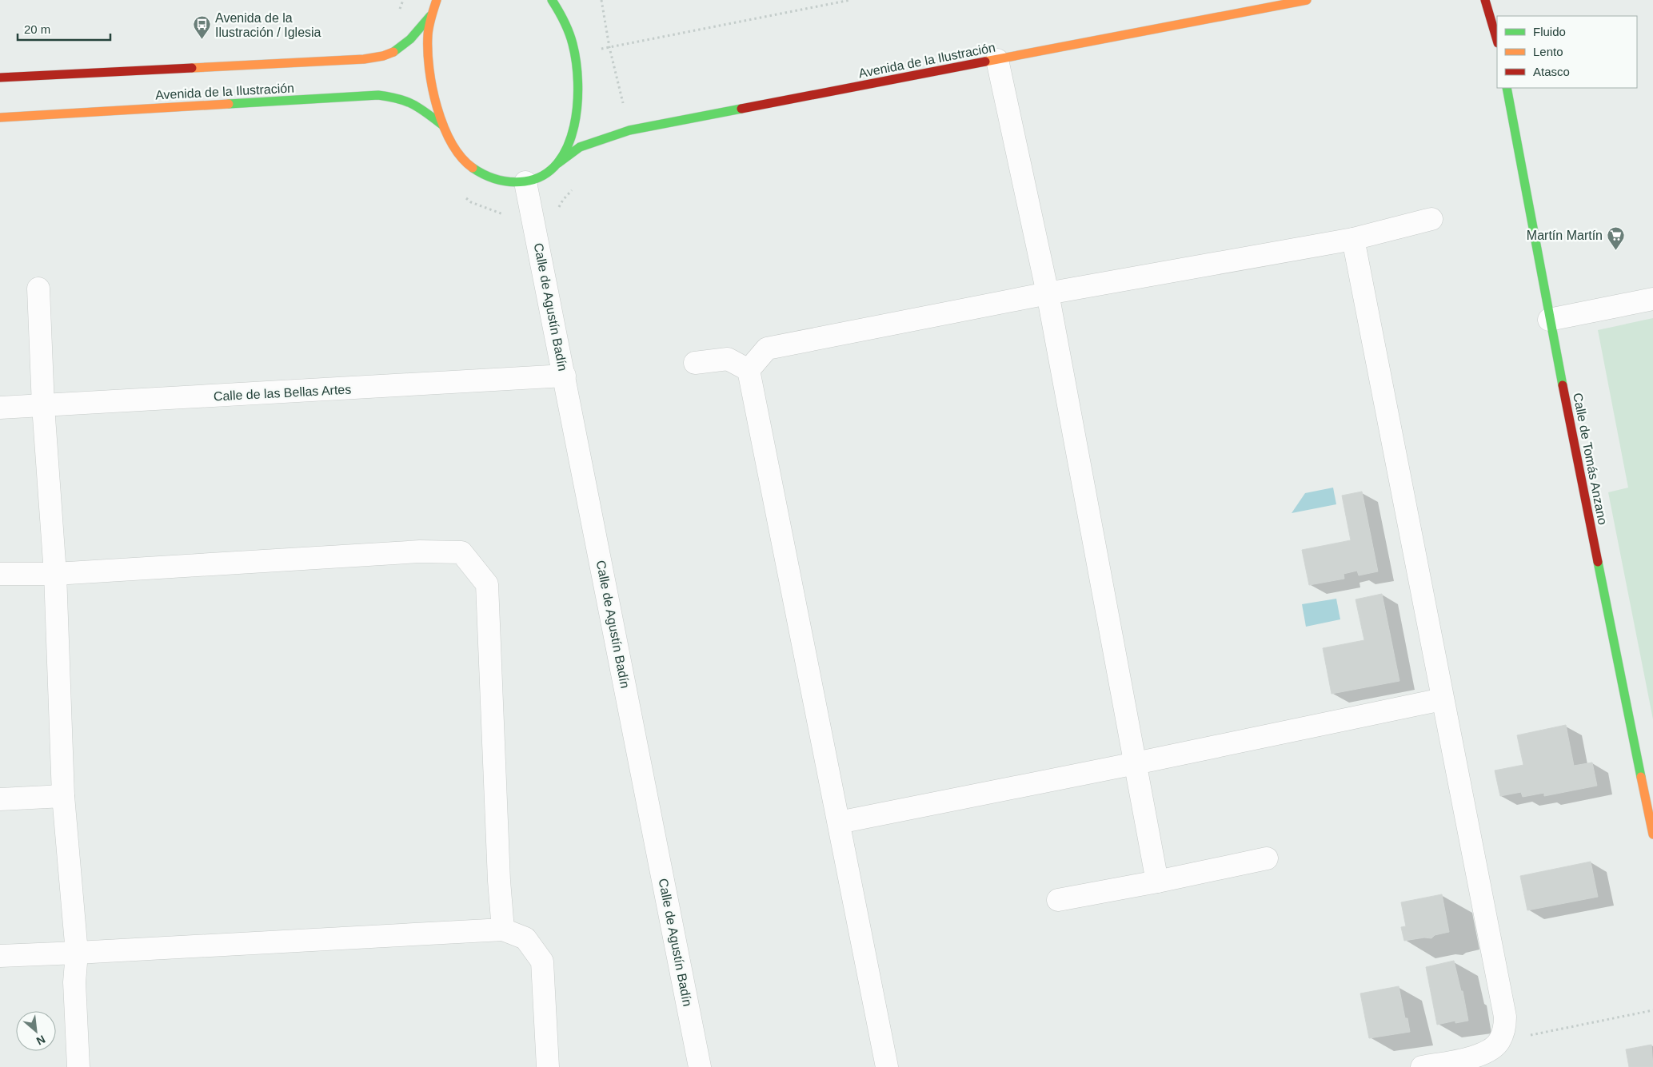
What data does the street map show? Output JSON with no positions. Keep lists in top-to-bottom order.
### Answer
{
  "streets": {
    "street": [
      "Avenida de la Ilustración",
      "Calle de Agustín Badín",
      "Calle de las Bellas Artes",
      "Calle de Tomás Anzano"
    ]
  },
  "crossings": [
    ["Avenida de la Ilustración", "Calle de Agustín Badín"],
    ["Calle de Agustín Badín", "Calle de las Bellas Artes"]
  ],
  "places": {
    "bus stop": ["Avenida de la Ilustración / Iglesia"],
    "supermarket": ["Martín Martín"]
  },
  "legend": ["Fluido", "Lento", "Atasco"],
  "scale_bar": "20 m",
  "north": "bottom right"
}
